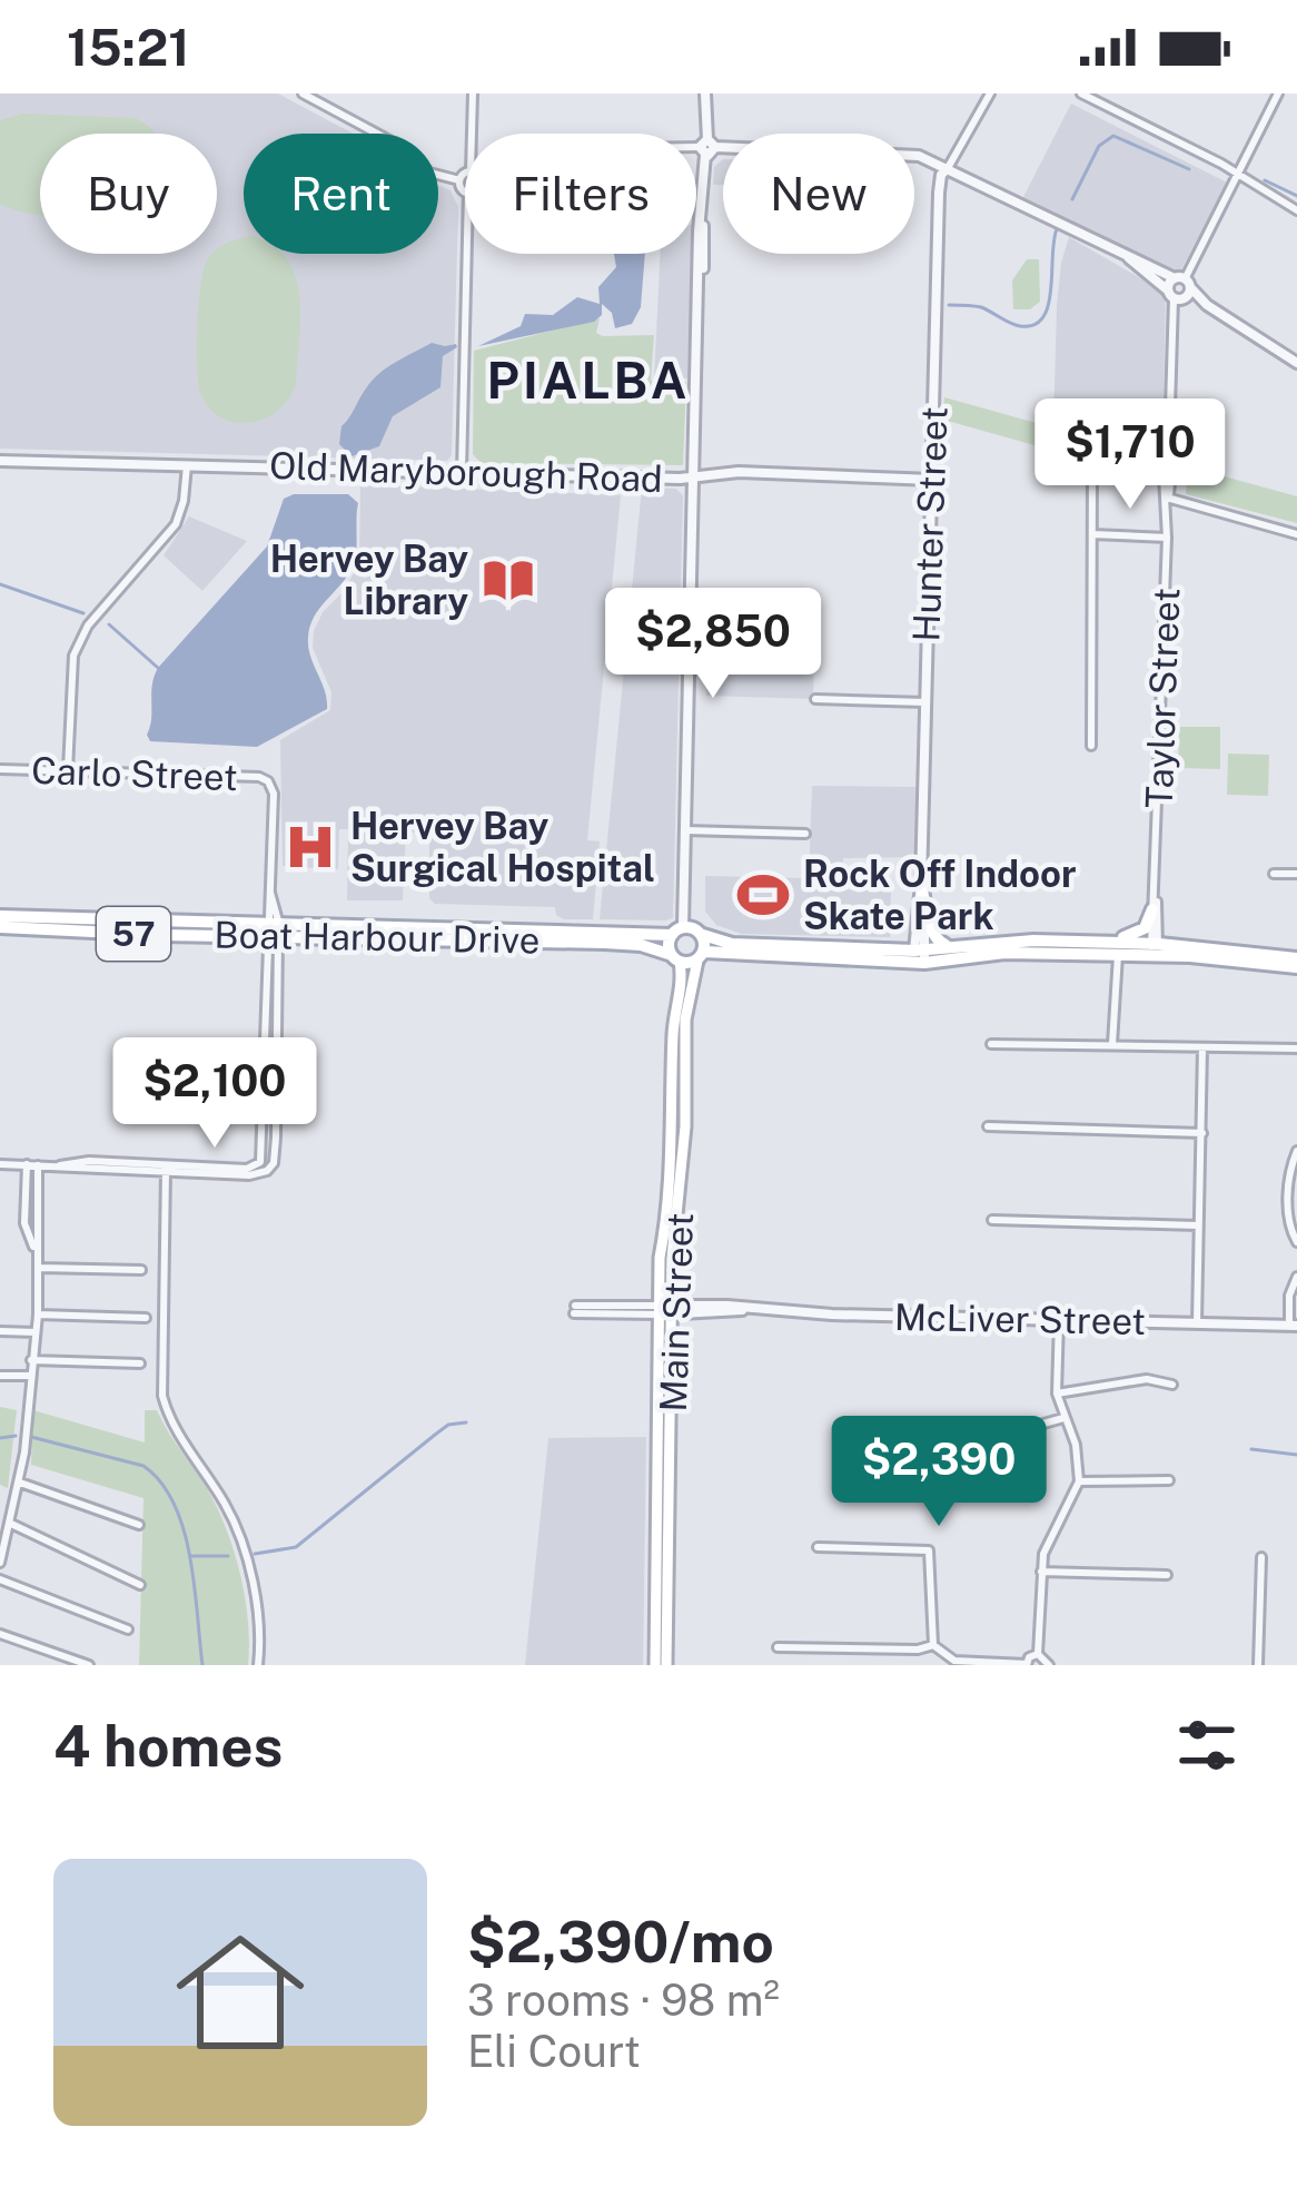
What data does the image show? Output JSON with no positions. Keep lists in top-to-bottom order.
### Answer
{
  "streets": {
    "main road": ["57", "Boat Harbour Drive", "Main Street"],
    "street": [
      "Old Maryborough Road",
      "Hunter Street",
      "Taylor Street",
      "Carlo Street",
      "McLiver Street"
    ]
  },
  "crossings": [
    ["Old Maryborough Road", "Hunter Street"],
    ["Hunter Street", "57"],
    ["Taylor Street", "57"],
    ["Carlo Street", "Boat Harbour Drive"],
    ["57", "Boat Harbour Drive"],
    ["57", "Main Street"],
    ["Boat Harbour Drive", "Main Street"],
    ["Main Street", "McLiver Street"]
  ],
  "districts": ["PIALBA"],
  "places": {
    "library": ["Hervey Bay Library"],
    "hospital": ["Hervey Bay Surgical Hospital"],
    "sports": ["Rock Off Indoor Skate Park"]
  },
  "page": {
    "status": "15:21",
    "chip": [
      "Buy",
      "Rent",
      "Filters",
      "New"
    ],
    "price": [
      "$1,710",
      "$2,850",
      "$2,100",
      "$2,390"
    ],
    "heading": "4 homes",
    "list": [
      {
        "name": "$2,390/mo",
        "note": "3 rooms · 98 m² · Eli Court"
      }
    ]
  }
}
